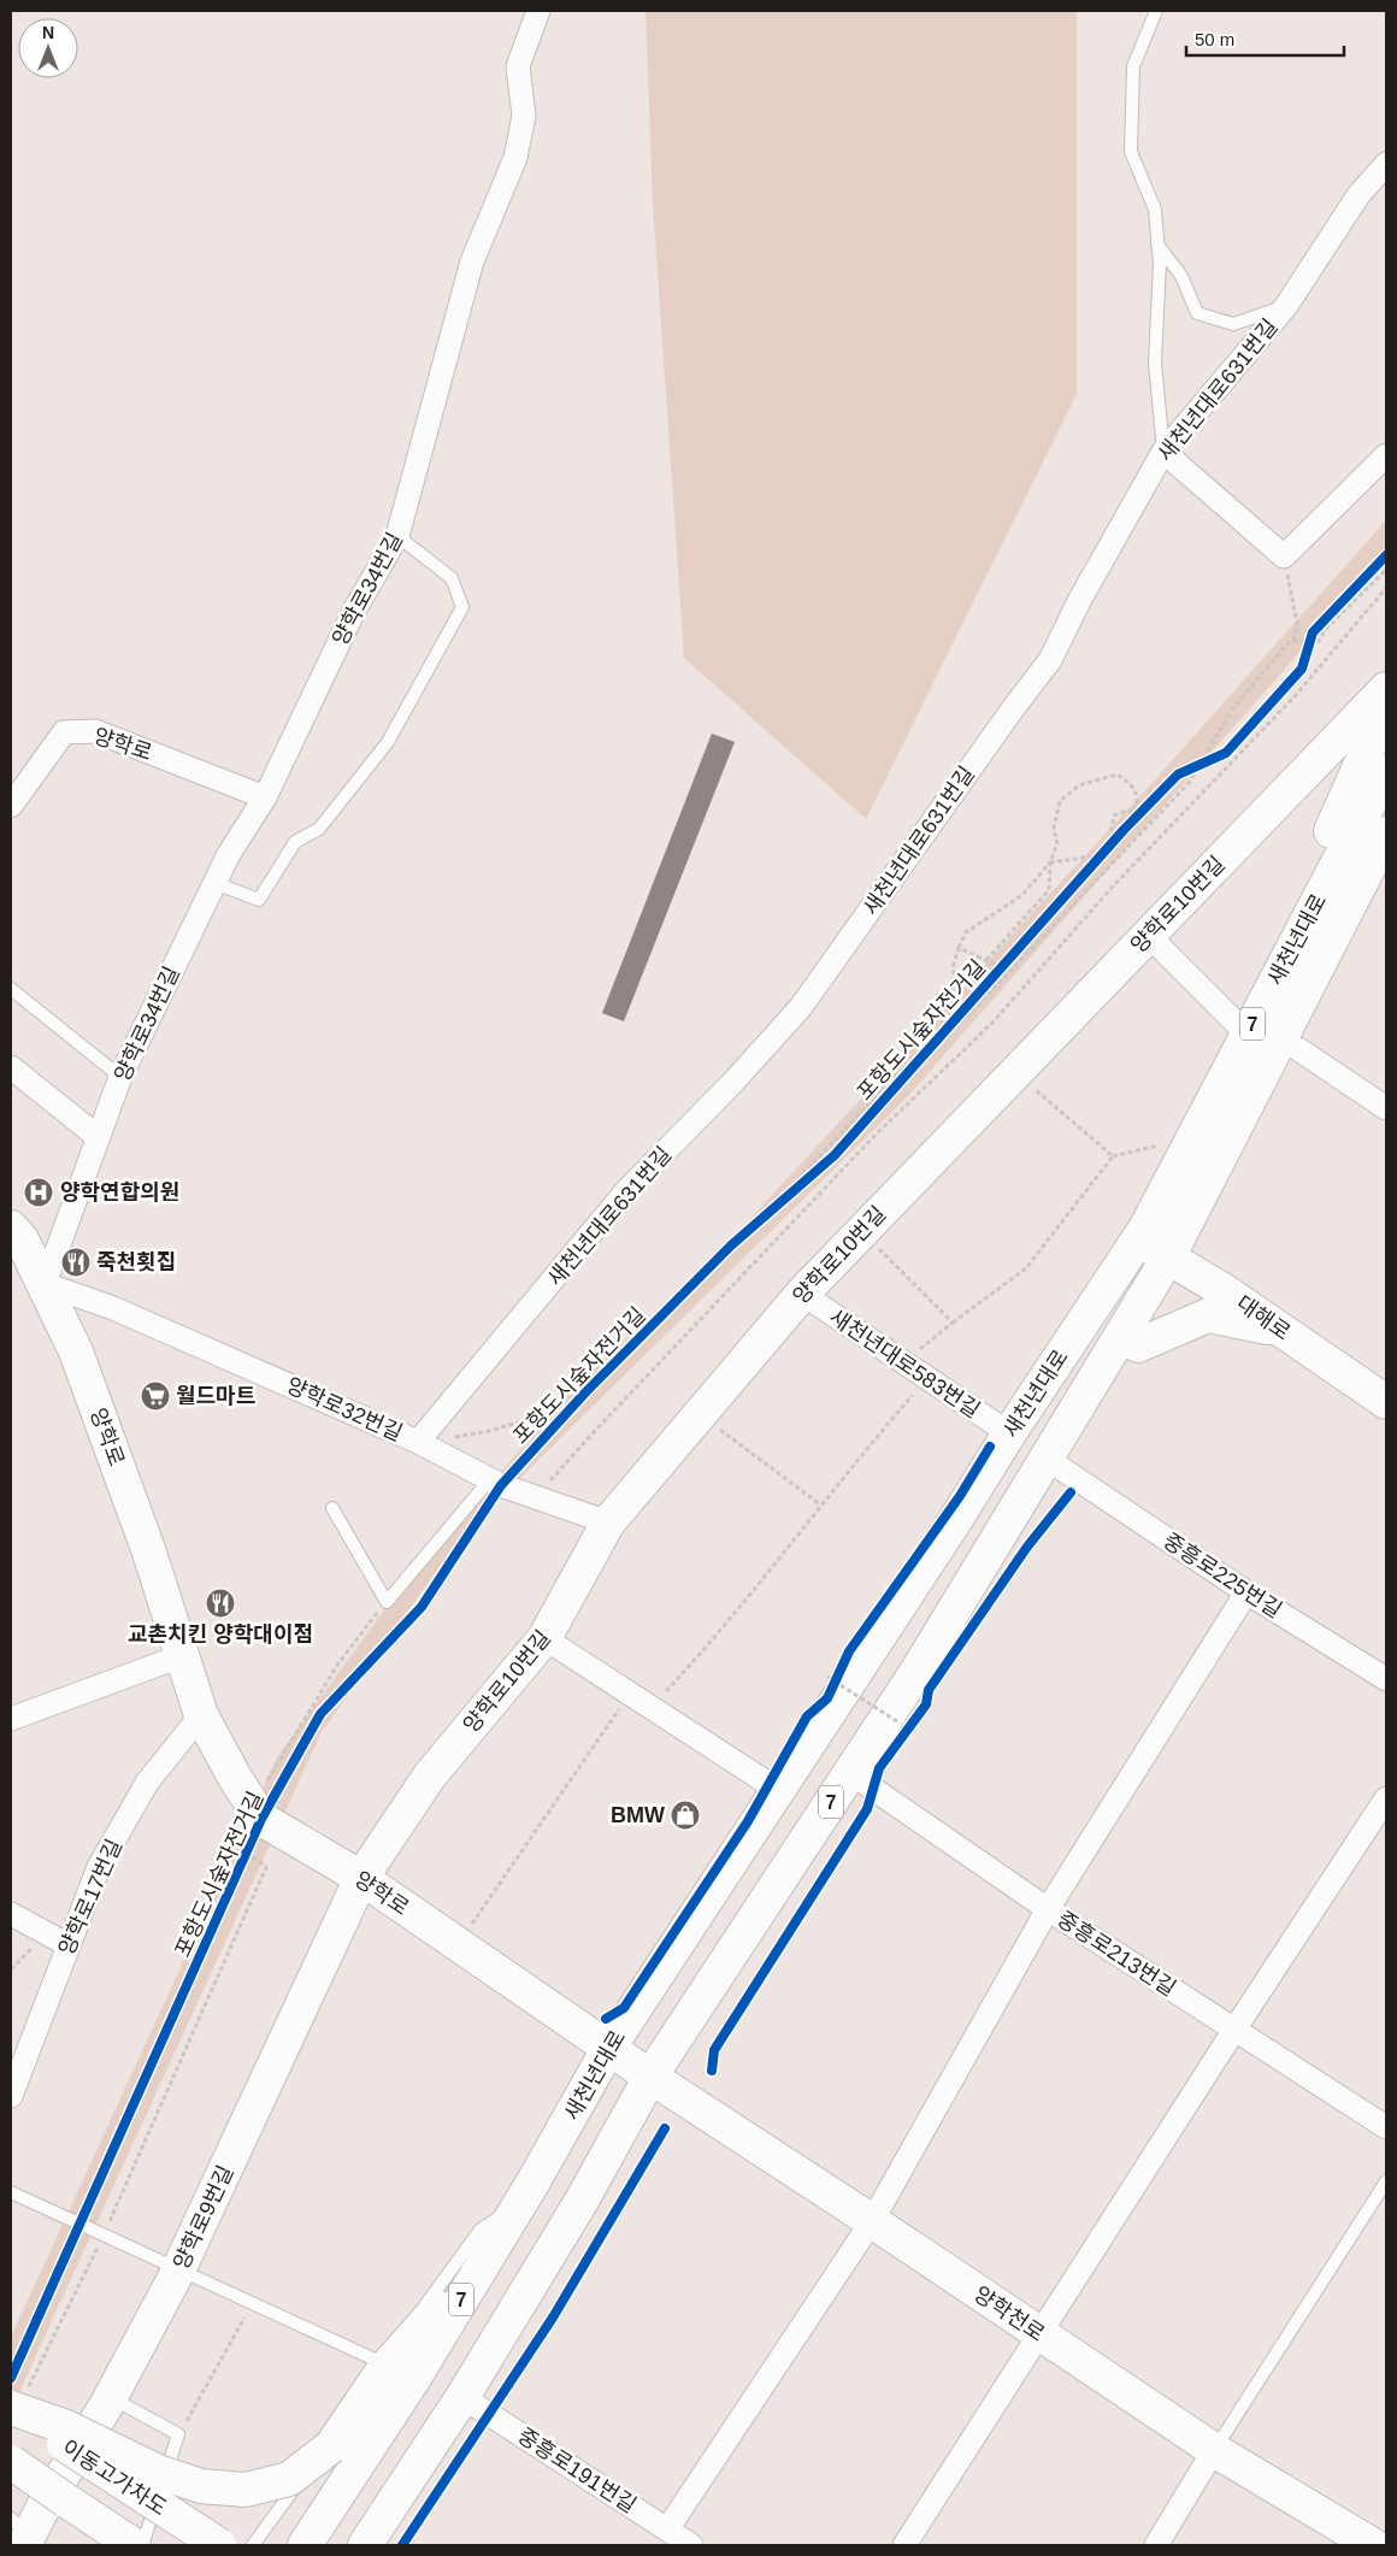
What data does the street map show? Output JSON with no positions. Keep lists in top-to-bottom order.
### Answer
{
  "streets": {
    "main road": [
      "양학로",
      "양학로10번길",
      "새천년대로",
      "7",
      "대해로",
      "양학로9번길",
      "양학천로",
      "이동고가차도"
    ],
    "street": [
      "새천년대로631번길",
      "양학로34번길",
      "새천년대로583번길",
      "양학로32번길",
      "중흥로225번길",
      "양학로17번길",
      "중흥로213번길",
      "중흥로191번길"
    ],
    "cycle path": ["포항도시숲자전거길"]
  },
  "crossings": [
    ["새천년대로631번길", "양학로32번길"],
    ["양학로34번길", "양학로"],
    ["양학로34번길", "양학로32번길"],
    ["양학로", "양학로10번길"],
    ["양학로", "새천년대로"],
    ["양학로", "포항도시숲자전거길"],
    ["양학로", "양학로32번길"],
    ["양학로", "양학로17번길"],
    ["양학로", "양학로9번길"],
    ["양학로", "양학천로"],
    ["양학로10번길", "새천년대로583번길"],
    ["양학로10번길", "양학로32번길"],
    ["양학로10번길", "양학로9번길"],
    ["새천년대로", "대해로"],
    ["새천년대로", "새천년대로583번길"],
    ["새천년대로", "중흥로213번길"],
    ["새천년대로", "양학천로"],
    ["새천년대로", "중흥로191번길"]
  ],
  "places": {
    "hospital": ["양학연합의원"],
    "restaurant": ["죽천횟집", "교촌치킨 양학대이점"],
    "supermarket": ["월드마트"],
    "shop": ["BMW"]
  },
  "scale_bar": "50 m",
  "north": "top"
}
